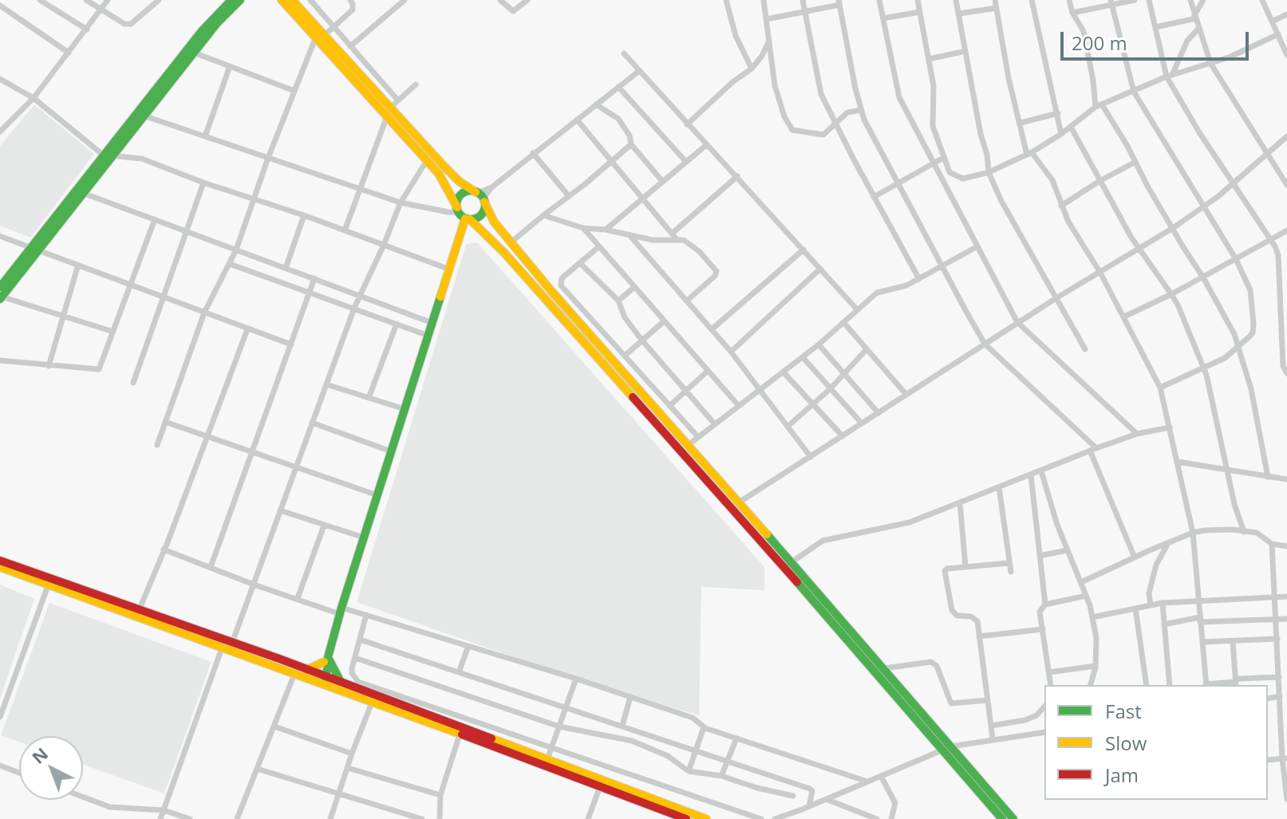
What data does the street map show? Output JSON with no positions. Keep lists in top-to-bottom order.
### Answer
{
  "legend": ["Fast", "Slow", "Jam"],
  "scale_bar": "200 m",
  "north": "top left"
}
